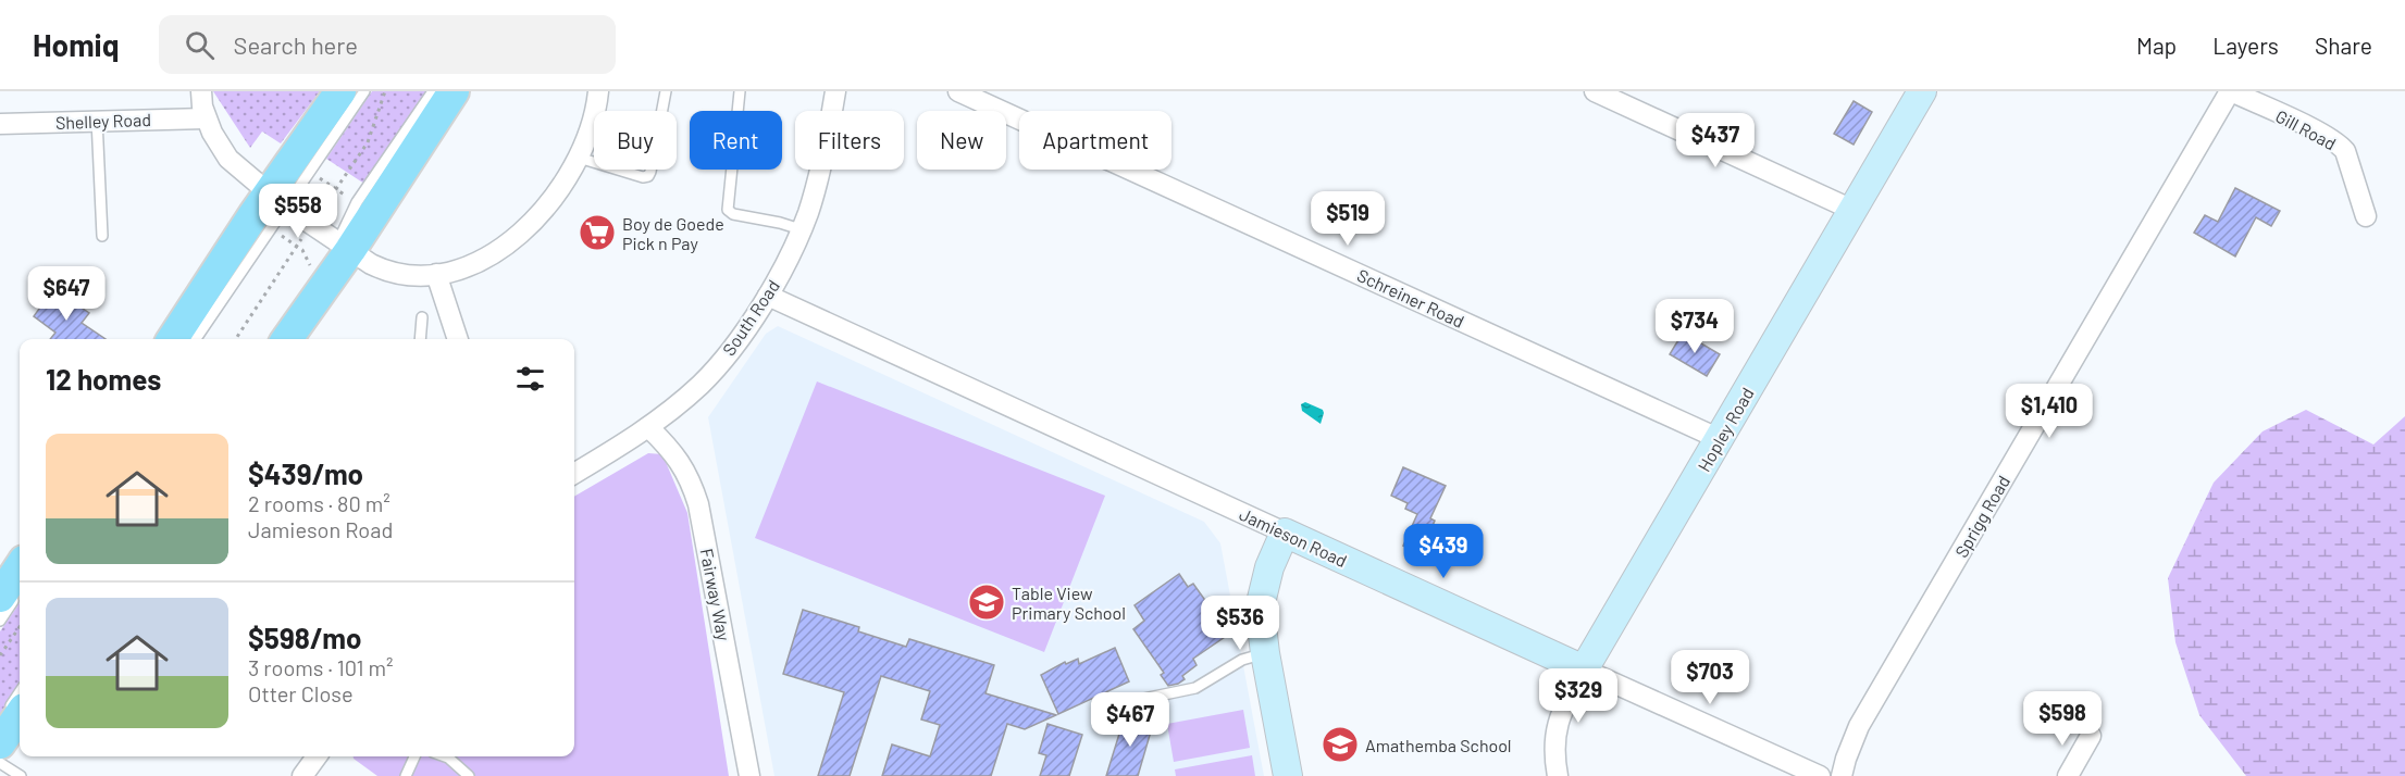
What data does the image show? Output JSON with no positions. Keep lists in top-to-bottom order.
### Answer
{
  "streets": {
    "street": [
      "Shelley Road",
      "Gill Road",
      "Schreiner Road",
      "South Road",
      "Hopley Road",
      "Sprigg Road",
      "Jamieson Road",
      "Fairway Way"
    ]
  },
  "crossings": [
    ["Gill Road", "Sprigg Road"],
    ["Schreiner Road", "Hopley Road"],
    ["South Road", "Jamieson Road"],
    ["South Road", "Fairway Way"],
    ["Hopley Road", "Jamieson Road"]
  ],
  "places": {
    "supermarket": ["Boy de Goede Pick n Pay"],
    "school or university": ["Table View Primary School", "Amathemba School"]
  },
  "page": {
    "header": "Homiq",
    "search": "Search here",
    "nav": ["Map", "Layers", "Share"],
    "chip": [
      "Buy",
      "Rent",
      "Filters",
      "New",
      "Apartment"
    ],
    "price": [
      "$437",
      "$558",
      "$519",
      "$647",
      "$734",
      "$1,410",
      "$439",
      "$536",
      "$703",
      "$329",
      "$598",
      "$467"
    ],
    "heading": "12 homes",
    "list": [
      {
        "name": "$439/mo",
        "note": "2 rooms · 80 m² · Jamieson Road"
      },
      {
        "name": "$598/mo",
        "note": "3 rooms · 101 m² · Otter Close"
      }
    ]
  }
}
